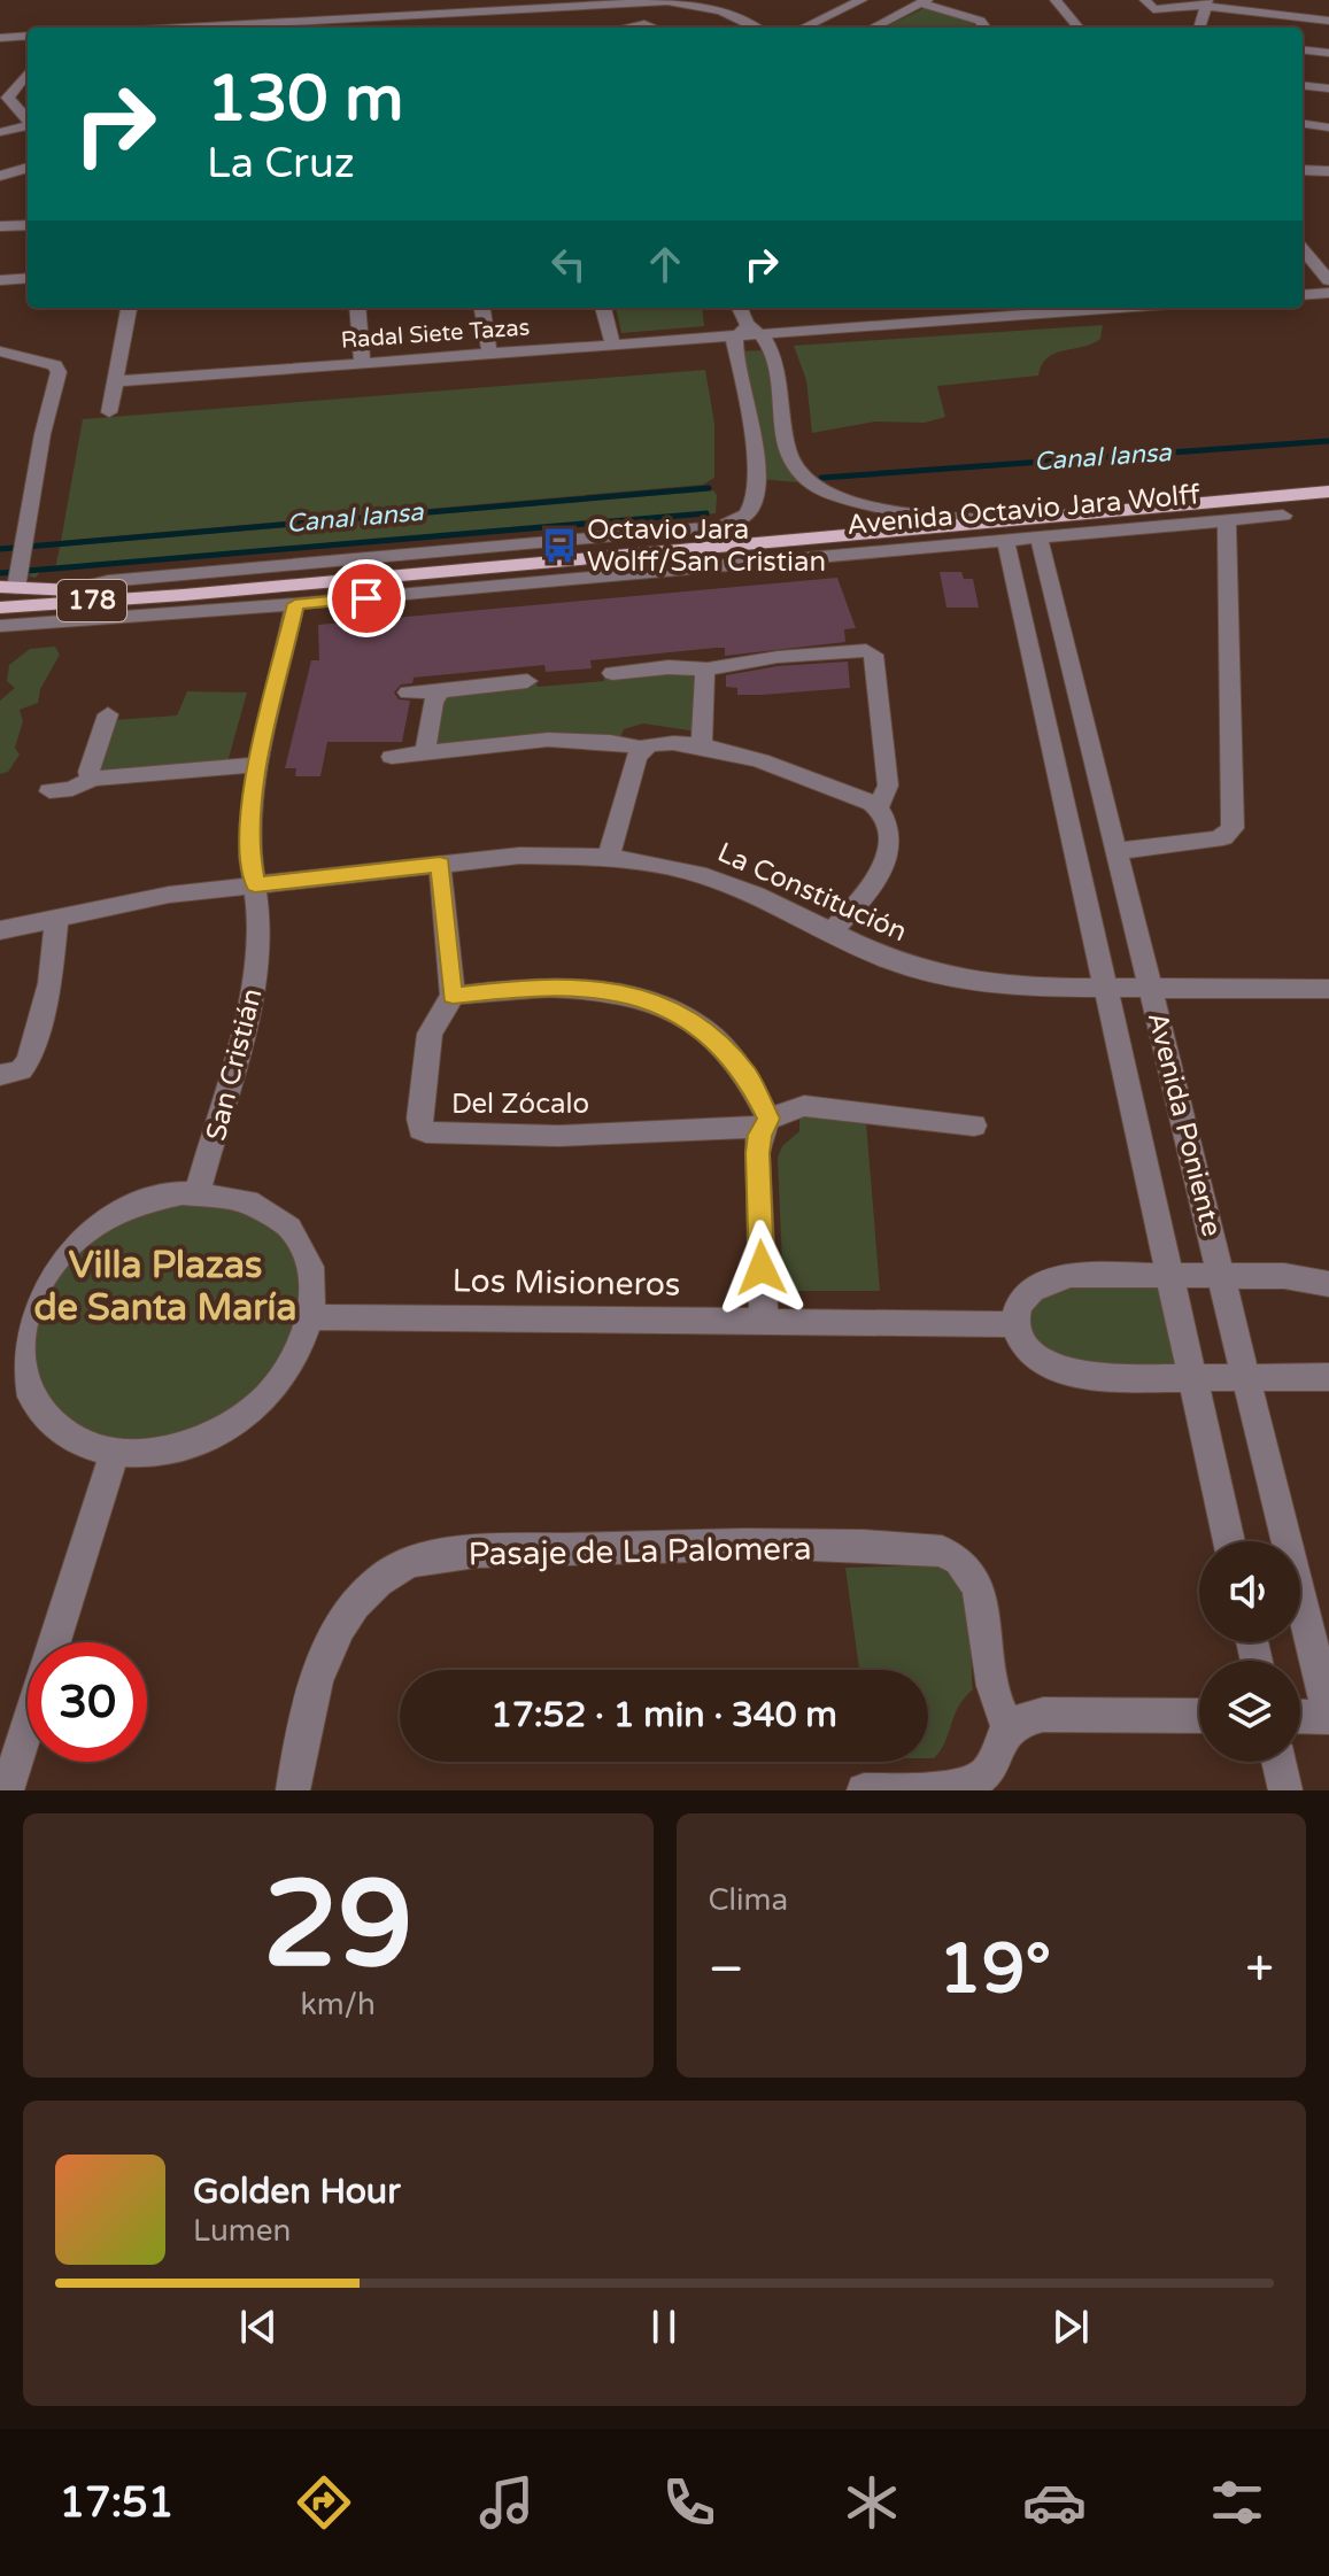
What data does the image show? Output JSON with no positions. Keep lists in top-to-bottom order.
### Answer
{
  "streets": {
    "main road": ["Avenida Octavio Jara Wolff", "178"],
    "street": [
      "Radal Siete Tazas",
      "La Constitución",
      "San Cristián",
      "Del Zócalo",
      "Avenida Poniente",
      "Los Misioneros",
      "Pasaje de La Palomera"
    ]
  },
  "crossings": [
    ["Avenida Octavio Jara Wolff", "San Cristián"],
    ["Avenida Octavio Jara Wolff", "Avenida Poniente"],
    ["La Constitución", "San Cristián"],
    ["La Constitución", "Avenida Poniente"],
    ["San Cristián", "Los Misioneros"]
  ],
  "districts": ["Villa Plazas de Santa María"],
  "water": ["Canal Iansa"],
  "places": {
    "bus stop": ["Octavio Jara Wolff/San Cristian"]
  },
  "page": {
    "turn": ["130 m", "La Cruz"],
    "limit": "30",
    "trip": "17:52 · 1 min · 340 m",
    "tile": [
      ["29", "km/h"],
      "Clima"
    ],
    "heat": ["−", "19°", "+"],
    "song": ["Golden Hour", "Lumen"],
    "tabs": "17:51"
  }
}
